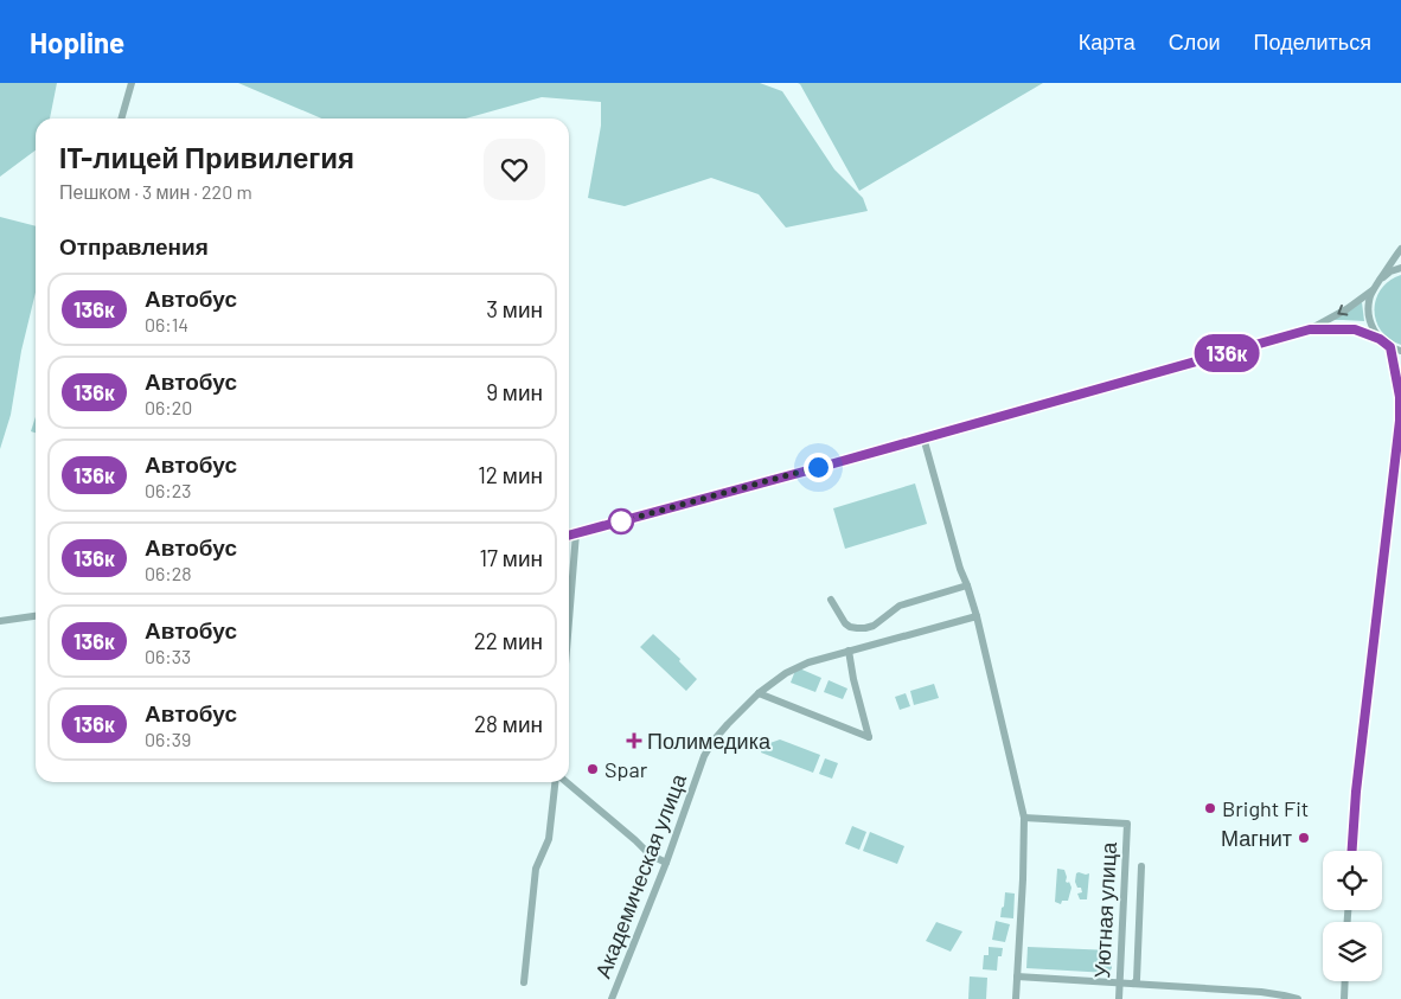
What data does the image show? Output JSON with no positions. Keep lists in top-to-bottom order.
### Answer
{
  "streets": {
    "street": ["Академическая улица", "Уютная улица"]
  },
  "places": {
    "health": ["Полимедика"],
    "other": ["Spar", "Bright Fit", "Магнит"]
  },
  "lines": ["bus line 136к"],
  "page": {
    "header": "Hopline",
    "nav": ["Карта", "Слои", "Поделиться"],
    "on_map": "136к",
    "heading": [
      ["IT-лицей Привилегия", "Пешком · 3 мин · 220 m"],
      "Отправления"
    ],
    "list": [
      {
        "mark": "136к",
        "name": "Автобус",
        "note": "06:14",
        "value": "3 мин"
      },
      {
        "mark": "136к",
        "name": "Автобус",
        "note": "06:20",
        "value": "9 мин"
      },
      {
        "mark": "136к",
        "name": "Автобус",
        "note": "06:23",
        "value": "12 мин"
      },
      {
        "mark": "136к",
        "name": "Автобус",
        "note": "06:28",
        "value": "17 мин"
      },
      {
        "mark": "136к",
        "name": "Автобус",
        "note": "06:33",
        "value": "22 мин"
      },
      {
        "mark": "136к",
        "name": "Автобус",
        "note": "06:39",
        "value": "28 мин"
      }
    ]
  }
}
